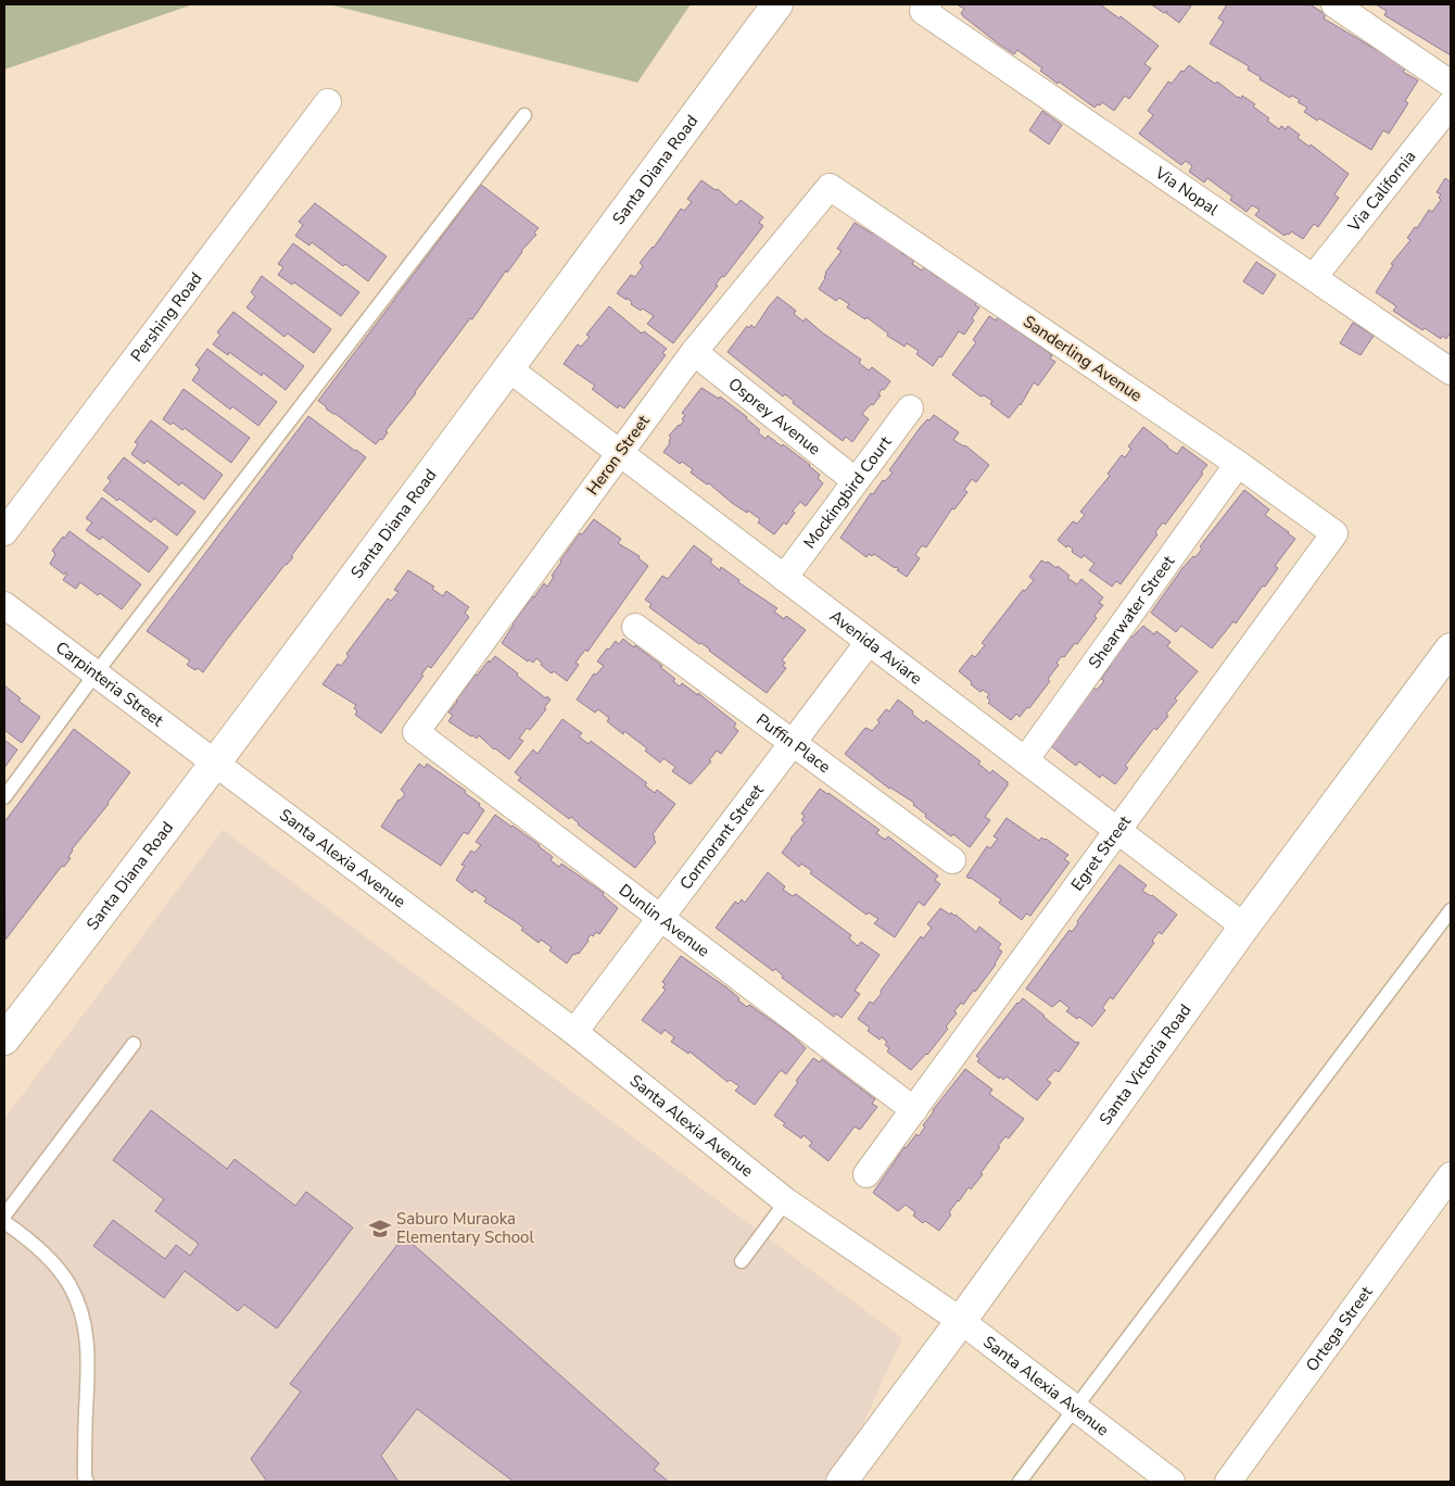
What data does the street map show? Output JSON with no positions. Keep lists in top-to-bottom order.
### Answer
{
  "streets": {
    "street": [
      "Santa Diana Road",
      "Via California",
      "Via Nopal",
      "Pershing Road",
      "Sanderling Avenue",
      "Osprey Avenue",
      "Heron Street",
      "Mockingbird Court",
      "Shearwater Street",
      "Avenida Aviare",
      "Carpinteria Street",
      "Puffin Place",
      "Cormorant Street",
      "Egret Street",
      "Santa Alexia Avenue",
      "Dunlin Avenue",
      "Santa Victoria Road",
      "Ortega Street"
    ]
  },
  "crossings": [
    ["Santa Diana Road", "Avenida Aviare"],
    ["Santa Diana Road", "Carpinteria Street"],
    ["Santa Diana Road", "Santa Alexia Avenue"],
    ["Via California", "Via Nopal"],
    ["Sanderling Avenue", "Heron Street"],
    ["Sanderling Avenue", "Shearwater Street"],
    ["Sanderling Avenue", "Egret Street"],
    ["Osprey Avenue", "Heron Street"],
    ["Osprey Avenue", "Mockingbird Court"],
    ["Heron Street", "Avenida Aviare"],
    ["Heron Street", "Dunlin Avenue"],
    ["Mockingbird Court", "Avenida Aviare"],
    ["Shearwater Street", "Avenida Aviare"],
    ["Avenida Aviare", "Cormorant Street"],
    ["Avenida Aviare", "Egret Street"],
    ["Avenida Aviare", "Santa Victoria Road"],
    ["Carpinteria Street", "Santa Alexia Avenue"],
    ["Puffin Place", "Cormorant Street"],
    ["Cormorant Street", "Santa Alexia Avenue"],
    ["Cormorant Street", "Dunlin Avenue"],
    ["Egret Street", "Dunlin Avenue"],
    ["Santa Alexia Avenue", "Santa Victoria Road"]
  ],
  "places": {
    "school or university": ["Saburo Muraoka Elementary School"]
  }
}
